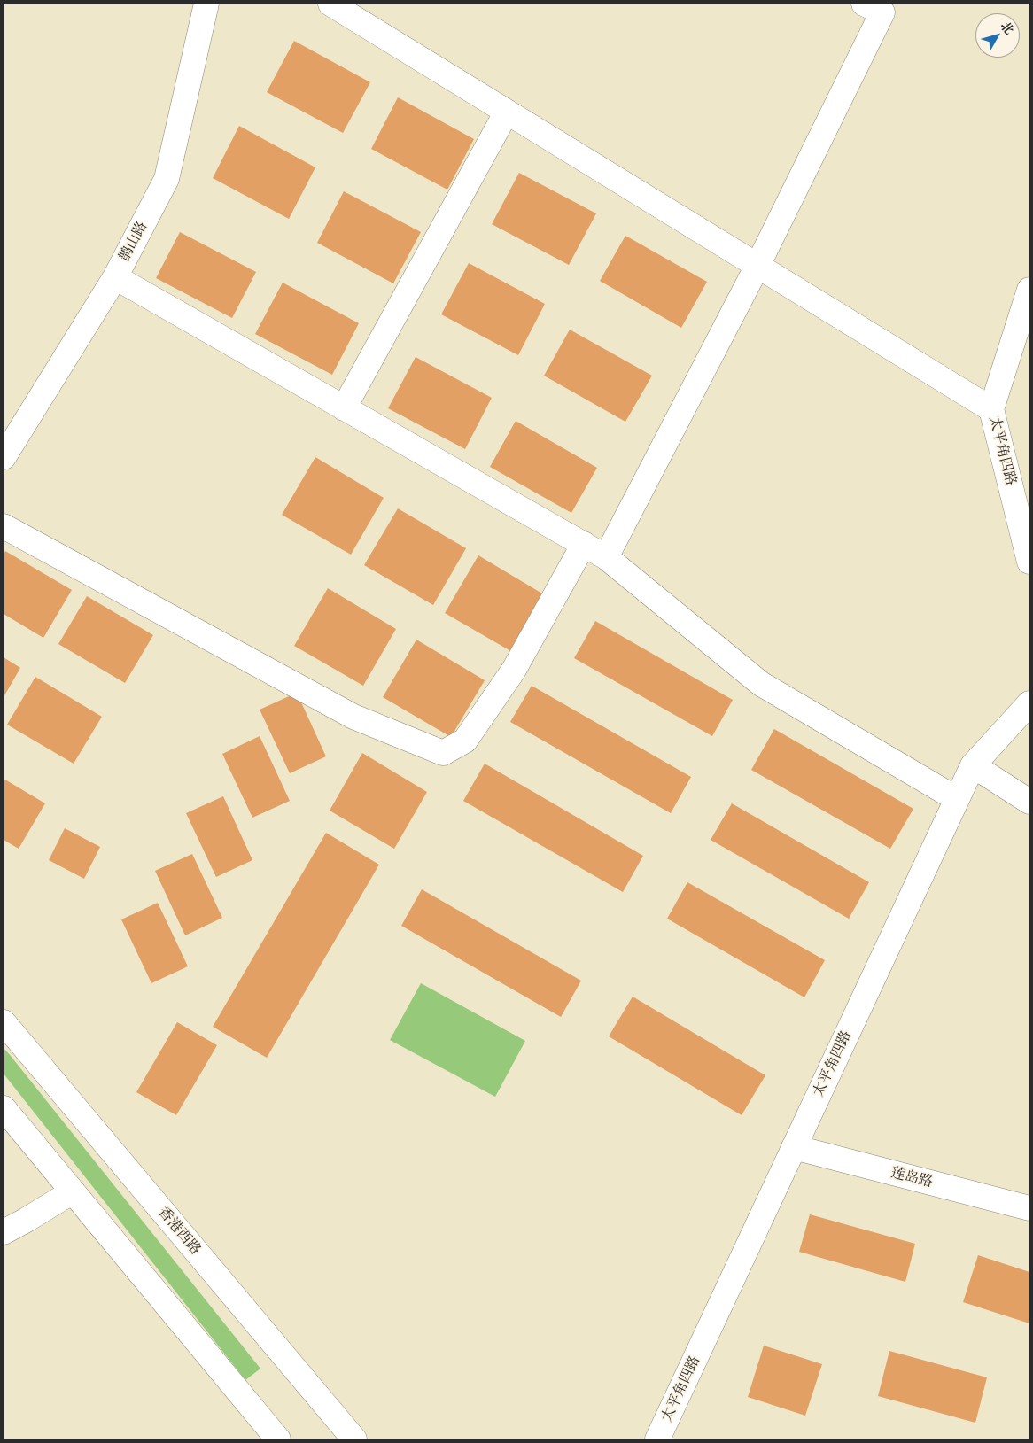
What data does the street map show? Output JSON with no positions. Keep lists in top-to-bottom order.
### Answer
{
  "streets": {
    "street": [
      "鹊山路",
      "太平角四路",
      "莲岛路",
      "香港西路"
    ]
  },
  "crossings": [
    ["太平角四路", "莲岛路"]
  ],
  "north": "top right"
}
